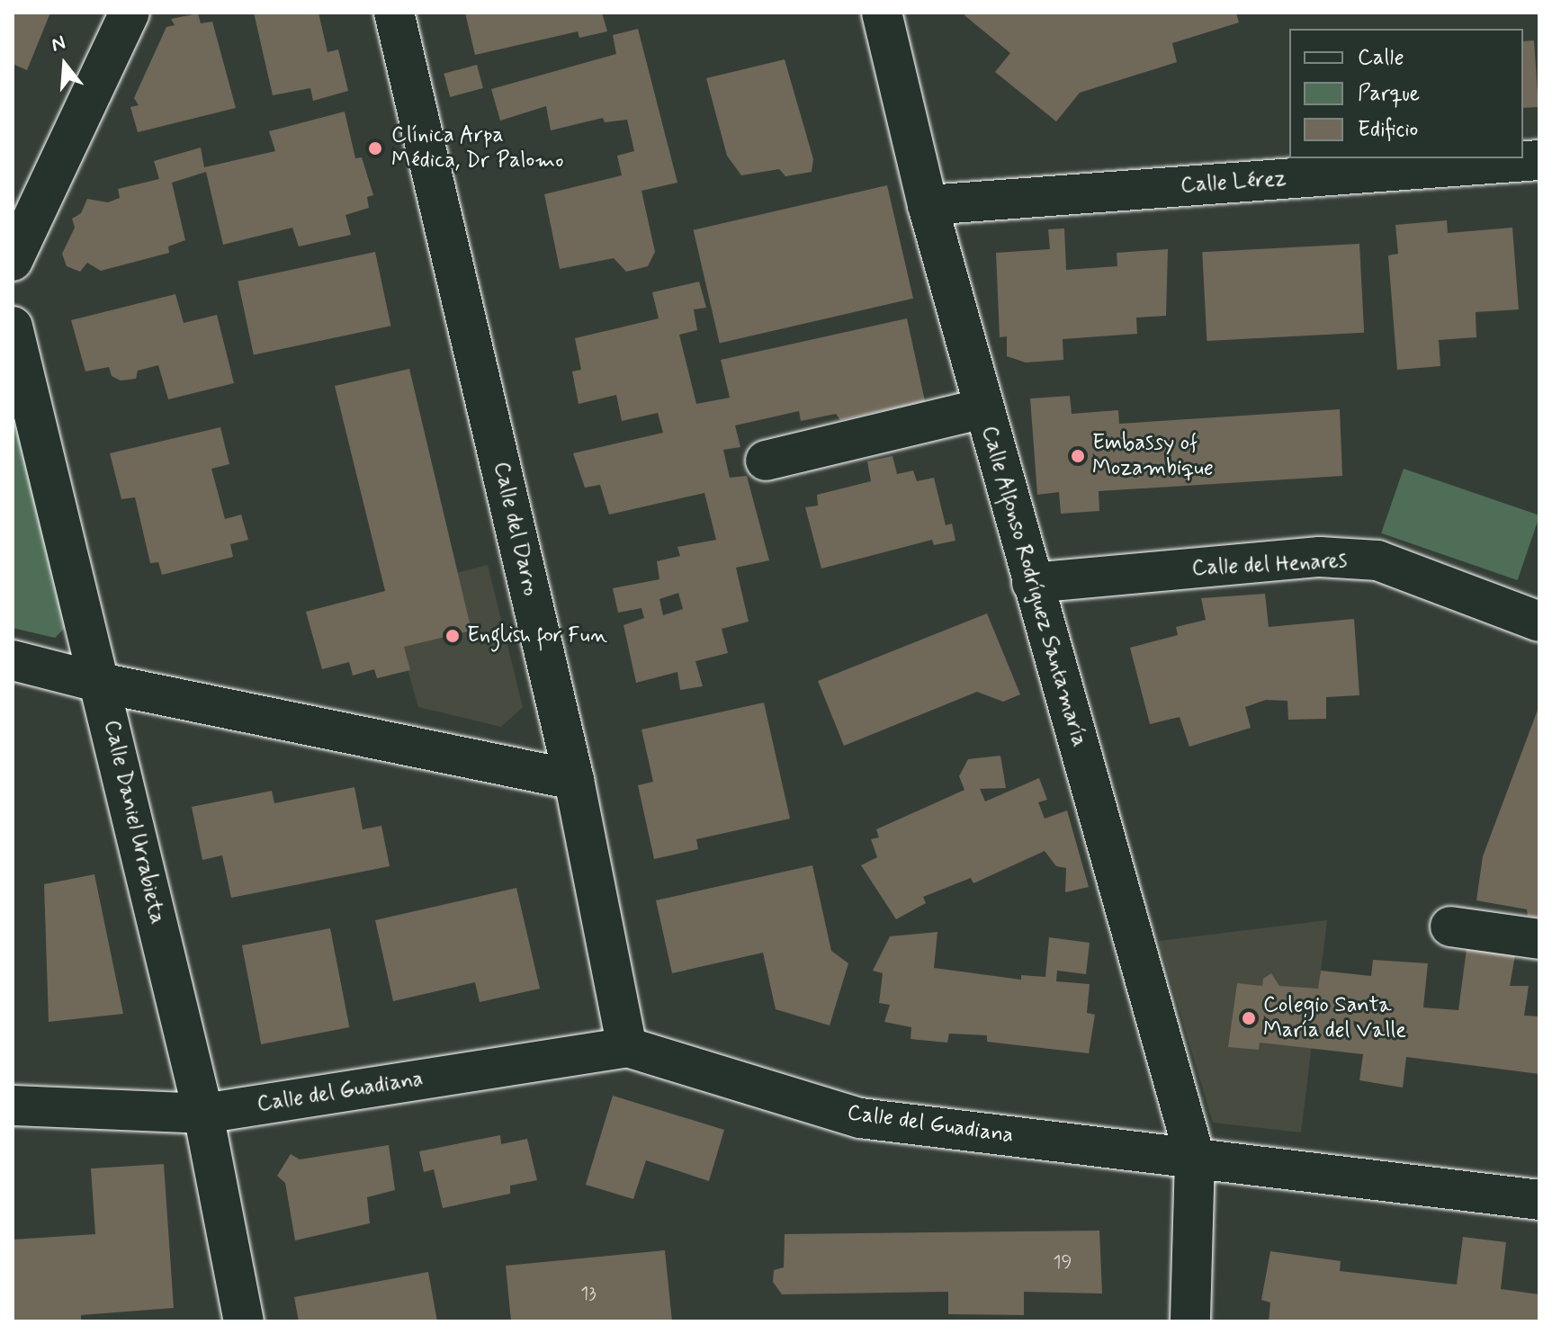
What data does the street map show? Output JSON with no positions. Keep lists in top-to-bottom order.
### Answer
{
  "streets": {
    "street": [
      "Calle Lérez",
      "Calle del Darro",
      "Calle del Henares",
      "Calle Alfonso Rodríguez Santamaría",
      "Calle Daniel Urrabieta",
      "Calle del Guadiana"
    ]
  },
  "crossings": [
    ["Calle Lérez", "Calle Alfonso Rodríguez Santamaría"],
    ["Calle del Darro", "Calle del Guadiana"],
    ["Calle del Henares", "Calle Alfonso Rodríguez Santamaría"],
    ["Calle Alfonso Rodríguez Santamaría", "Calle del Guadiana"],
    ["Calle Daniel Urrabieta", "Calle del Guadiana"]
  ],
  "places": [
    "Clínica Arpa Médica, Dr Palomo",
    "Embassy of Mozambique",
    "English for Fun",
    "Colegio Santa María del Valle"
  ],
  "house_numbers": ["19", "13"],
  "legend": ["Calle", "Parque", "Edificio"],
  "north": "top"
}
